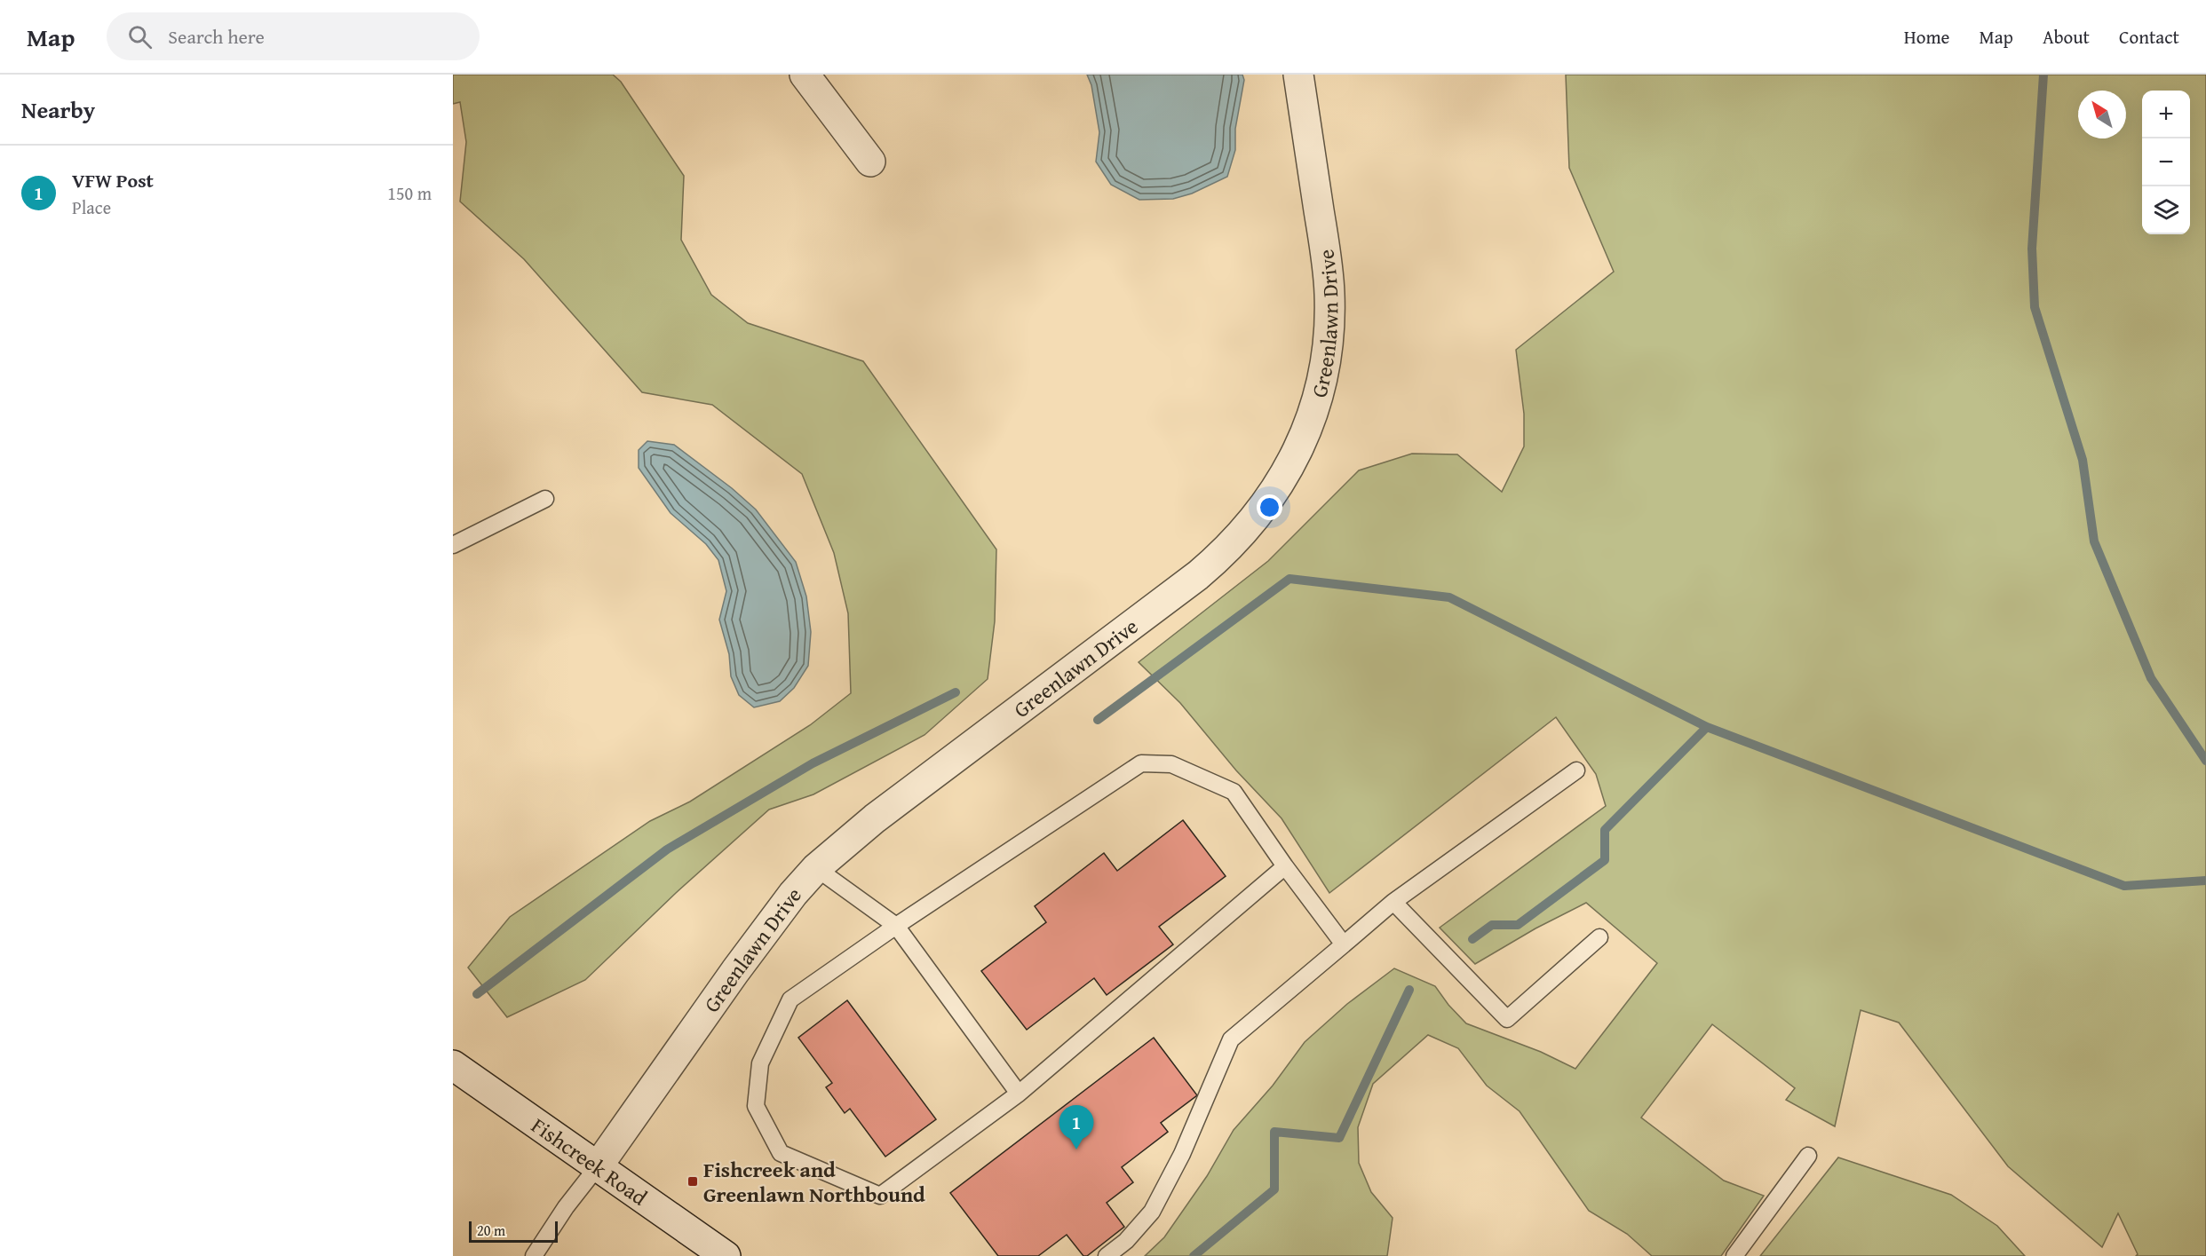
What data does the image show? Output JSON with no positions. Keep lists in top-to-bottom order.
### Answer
{
  "streets": {
    "street": ["Greenlawn Drive", "Fishcreek Road"]
  },
  "crossings": [
    ["Greenlawn Drive", "Fishcreek Road"]
  ],
  "places": {
    "transit": ["Fishcreek and Greenlawn Northbound"]
  },
  "scale_bar": "20 m",
  "north": "top left",
  "page": {
    "header": "Map",
    "search": "Search here",
    "nav": [
      "Home",
      "Map",
      "About",
      "Contact"
    ],
    "heading": "Nearby",
    "map_buttons": ["+", "−"],
    "list": [
      {
        "mark": "1",
        "name": "VFW Post",
        "note": "Place",
        "value": "150 m"
      }
    ],
    "pins": "1",
    "scale": "20 m"
  }
}
